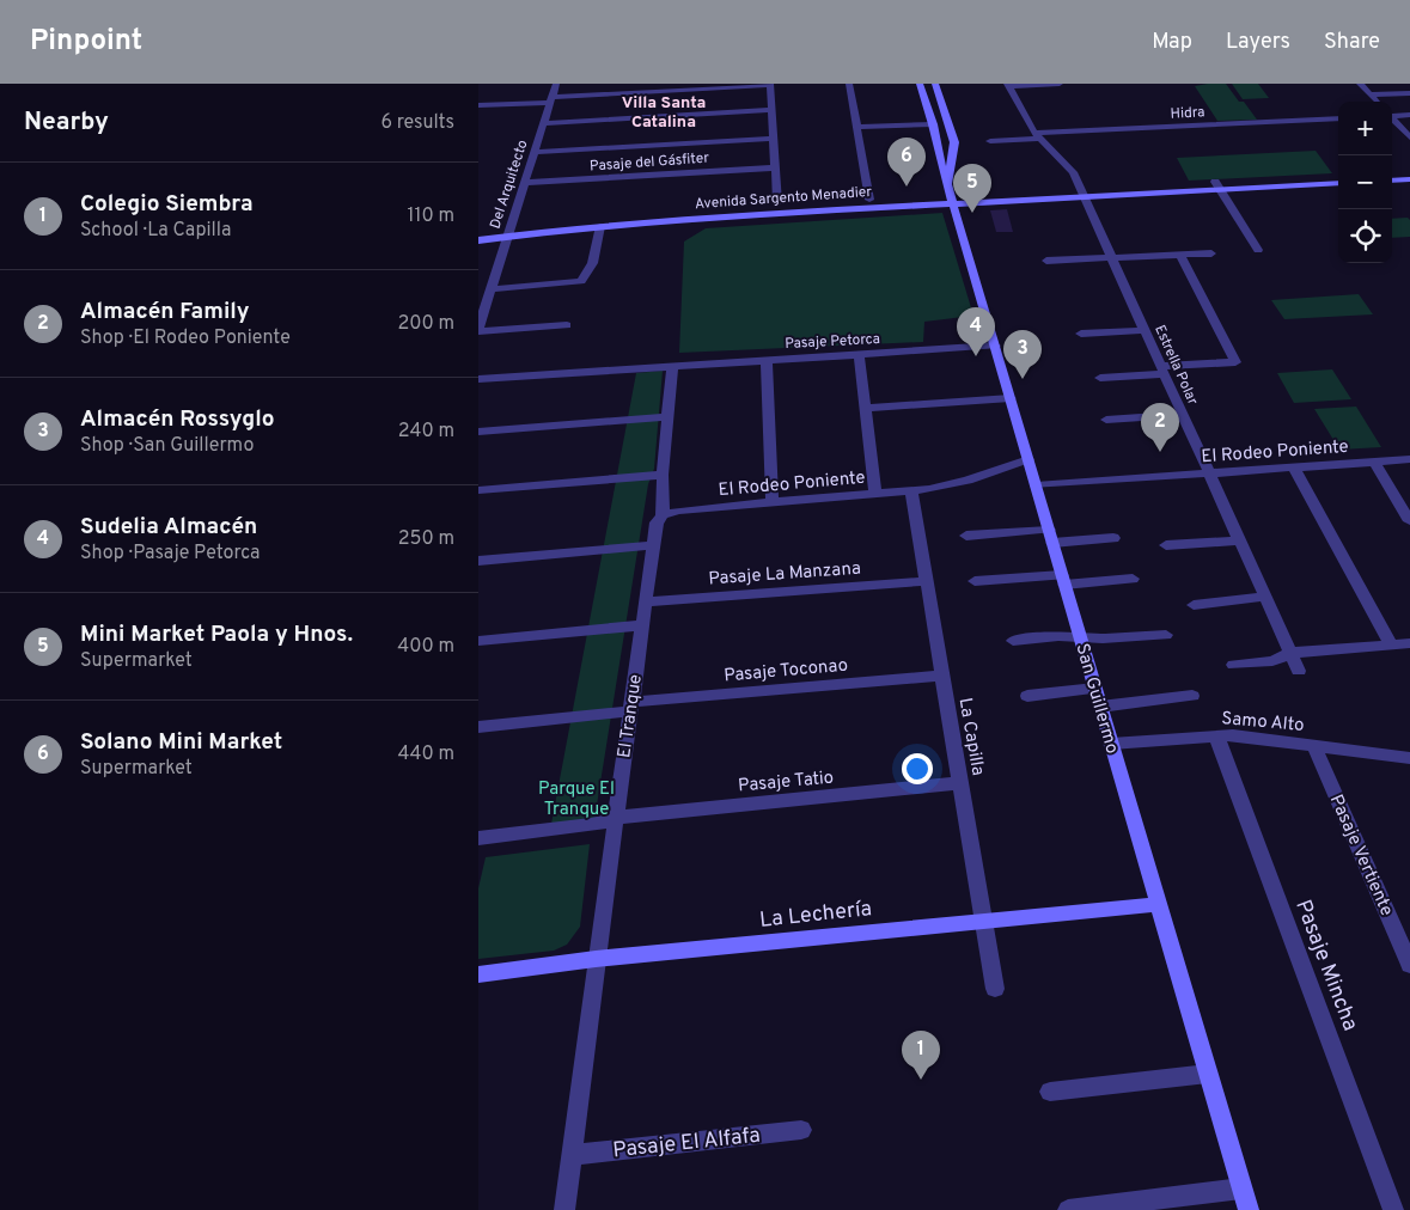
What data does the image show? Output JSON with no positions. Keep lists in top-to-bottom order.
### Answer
{
  "streets": {
    "street": [
      "Hidra",
      "Pasaje del Gásfiter",
      "Del Arquitecto",
      "Avenida Sargento Menadier",
      "Pasaje Petorca",
      "Estrella Polar",
      "El Rodeo Poniente",
      "Pasaje La Manzana",
      "Pasaje Toconao",
      "San Guillermo",
      "El Tranque",
      "Samo Alto",
      "La Capilla",
      "Pasaje Tatio",
      "Pasaje Vertiente",
      "La Lechería",
      "Pasaje Mincha",
      "Pasaje El Alfafa"
    ]
  },
  "crossings": [
    ["Hidra", "Estrella Polar"],
    ["Pasaje del Gásfiter", "Del Arquitecto"],
    ["Del Arquitecto", "Avenida Sargento Menadier"],
    ["Avenida Sargento Menadier", "Estrella Polar"],
    ["Avenida Sargento Menadier", "San Guillermo"],
    ["Pasaje Petorca", "San Guillermo"],
    ["Pasaje Petorca", "El Tranque"],
    ["Estrella Polar", "El Rodeo Poniente"],
    ["El Rodeo Poniente", "San Guillermo"],
    ["El Rodeo Poniente", "El Tranque"],
    ["El Rodeo Poniente", "La Capilla"],
    ["Pasaje La Manzana", "El Tranque"],
    ["Pasaje La Manzana", "La Capilla"],
    ["Pasaje Toconao", "El Tranque"],
    ["Pasaje Toconao", "La Capilla"],
    ["San Guillermo", "Samo Alto"],
    ["San Guillermo", "La Lechería"],
    ["El Tranque", "Pasaje Tatio"],
    ["El Tranque", "La Lechería"],
    ["El Tranque", "Pasaje El Alfafa"],
    ["Samo Alto", "Pasaje Vertiente"],
    ["Samo Alto", "Pasaje Mincha"],
    ["La Capilla", "Pasaje Tatio"],
    ["La Capilla", "La Lechería"]
  ],
  "districts": ["Villa Santa Catalina"],
  "parks": ["Parque El Tranque"],
  "page": {
    "header": "Pinpoint",
    "nav": ["Map", "Layers", "Share"],
    "heading": ["Nearby", "6 results"],
    "map_buttons": ["+", "−"],
    "pins": [
      "6",
      "5",
      "4",
      "3",
      "2",
      "1"
    ],
    "list": [
      {
        "mark": "1",
        "name": "Colegio Siembra",
        "note": "School · La Capilla",
        "value": "110 m"
      },
      {
        "mark": "2",
        "name": "Almacén Family",
        "note": "Shop · El Rodeo Poniente",
        "value": "200 m"
      },
      {
        "mark": "3",
        "name": "Almacén Rossyglo",
        "note": "Shop · San Guillermo",
        "value": "240 m"
      },
      {
        "mark": "4",
        "name": "Sudelia Almacén",
        "note": "Shop · Pasaje Petorca",
        "value": "250 m"
      },
      {
        "mark": "5",
        "name": "Mini Market Paola y Hnos.",
        "note": "Supermarket",
        "value": "400 m"
      },
      {
        "mark": "6",
        "name": "Solano Mini Market",
        "note": "Supermarket",
        "value": "440 m"
      }
    ]
  }
}
